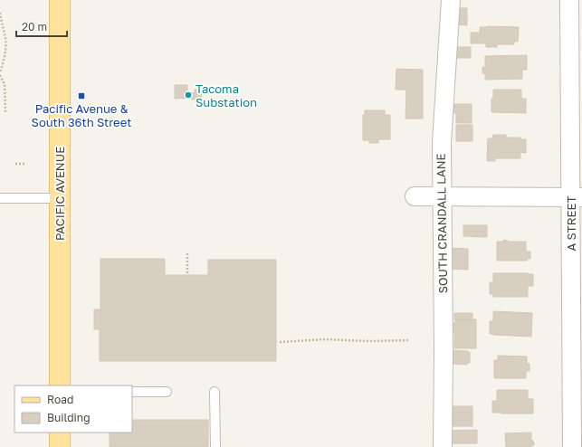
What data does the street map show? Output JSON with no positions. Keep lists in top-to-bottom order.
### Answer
{
  "streets": {
    "main road": ["PACIFIC AVENUE"],
    "street": ["SOUTH CRANDALL LANE", "A STREET"]
  },
  "places": {
    "other": ["Tacoma Substation"],
    "transit": ["Pacific Avenue & South 36th Street"]
  },
  "legend": ["Road", "Building"],
  "scale_bar": "20 m"
}
